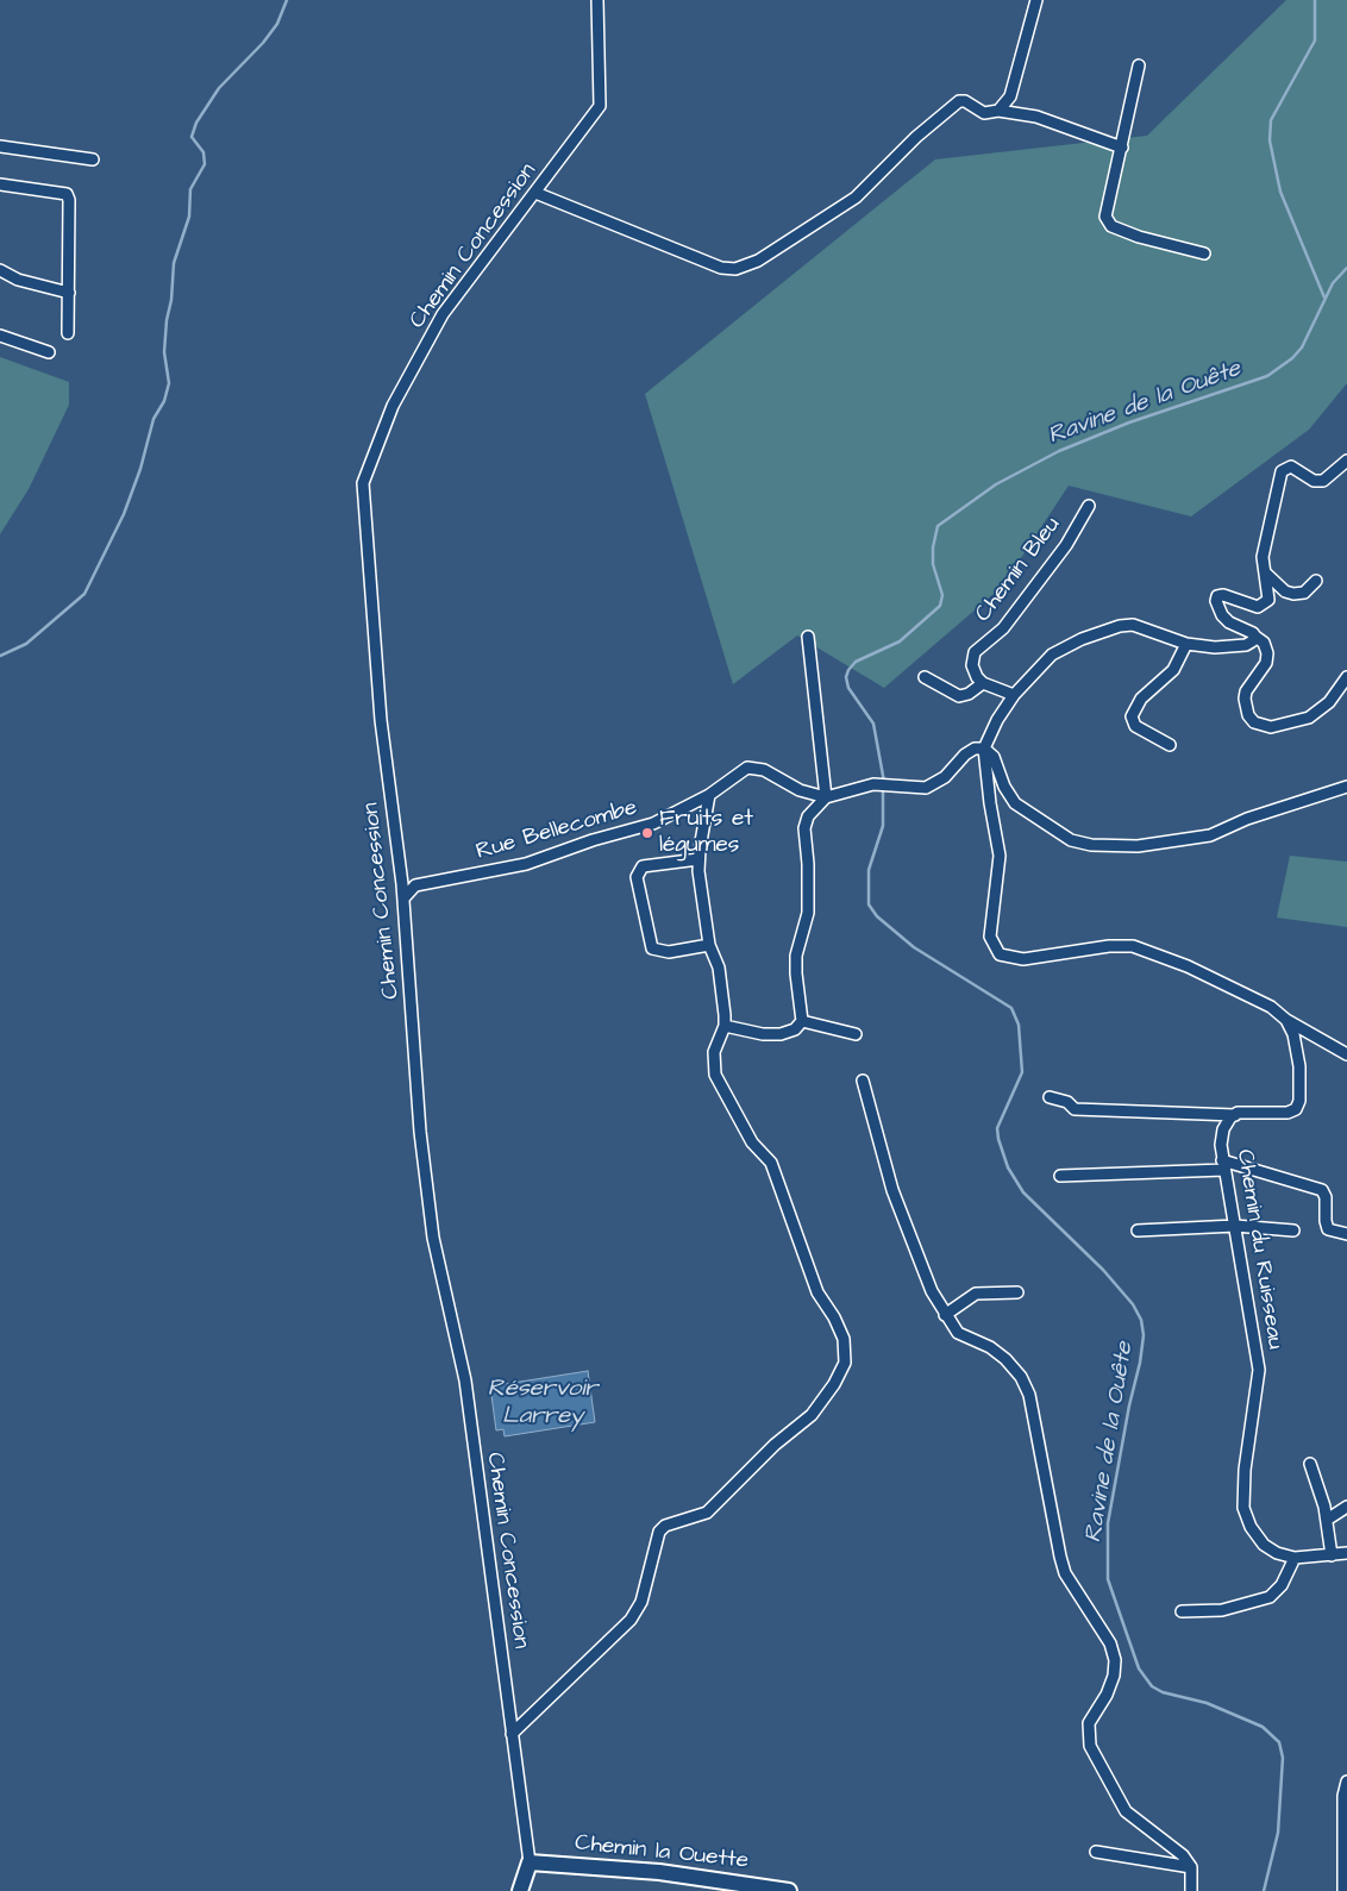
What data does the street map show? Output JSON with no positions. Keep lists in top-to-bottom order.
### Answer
{
  "streets": {
    "street": [
      "Chemin Concession",
      "Chemin Bleu",
      "Rue Bellecombe",
      "Chemin du Ruisseau",
      "Chemin la Ouette"
    ]
  },
  "crossings": [
    ["Chemin Concession", "Rue Bellecombe"],
    ["Chemin Concession", "Chemin la Ouette"]
  ],
  "water": ["Ravine de la Ouête", "Réservoir Larrey"],
  "places": ["Fruits et légumes"]
}
